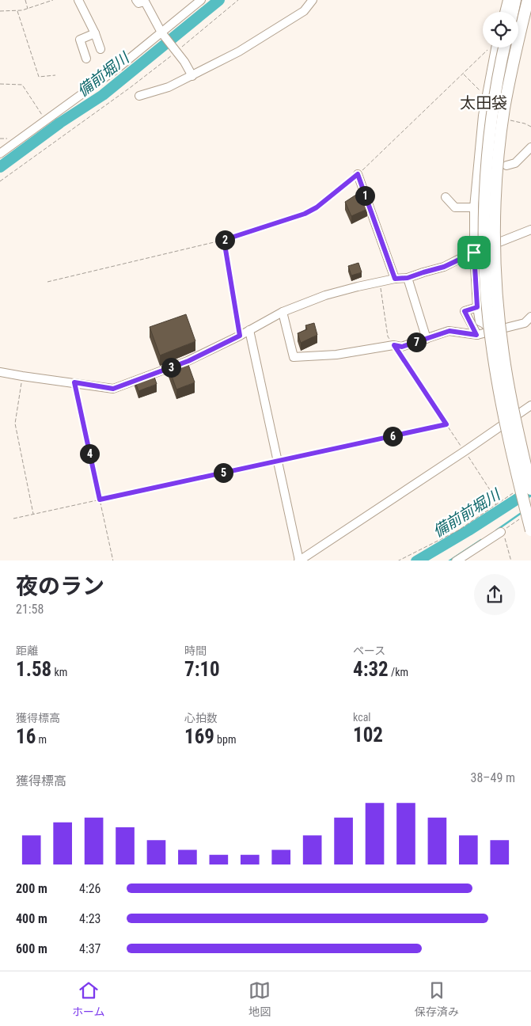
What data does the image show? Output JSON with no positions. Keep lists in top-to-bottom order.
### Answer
{
  "districts": ["太田袋"],
  "water": ["備前堀川", "備前前堀川"],
  "page": {
    "pins": [
      "1",
      "2",
      "7",
      "3",
      "6",
      "4",
      "5"
    ],
    "heading": ["夜のラン", "21:58"],
    "stats": [
      ["距離", "1.58 km"],
      ["時間", "7:10"],
      ["ペース", "4:32 /km"],
      ["獲得標高", "16 m"],
      ["心拍数", "169 bpm"],
      ["kcal", "102"]
    ],
    "chart": ["獲得標高", "38–49 m"],
    "list": [
      {
        "name": "200 m",
        "note": "4:26"
      },
      {
        "name": "400 m",
        "note": "4:23"
      },
      {
        "name": "600 m",
        "note": "4:37"
      }
    ],
    "tabs": ["ホーム", "地図", "保存済み"]
  }
}
